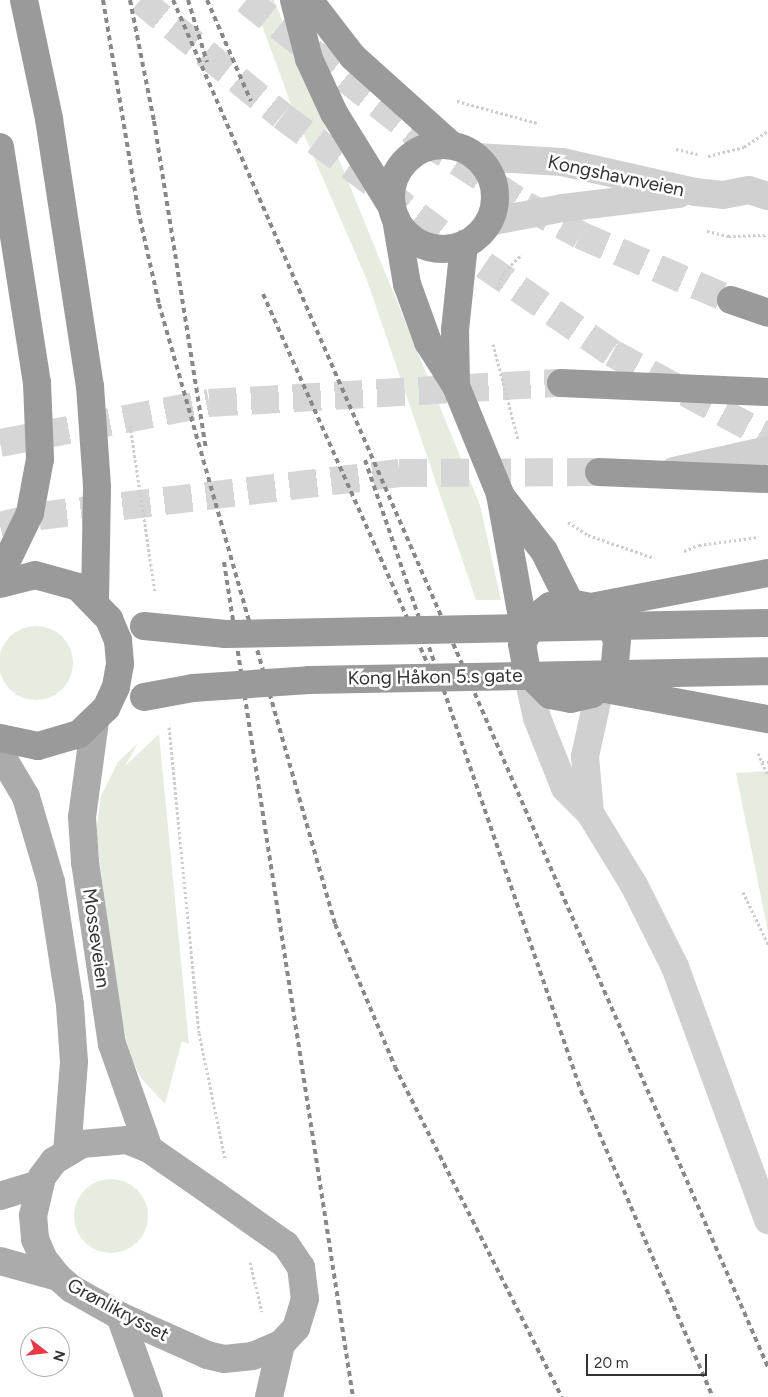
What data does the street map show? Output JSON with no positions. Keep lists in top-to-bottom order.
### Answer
{
  "streets": {
    "highway": ["Kong Håkon 5.s gate"],
    "main road": ["Mosseveien", "Grønlikrysset"],
    "street": ["Kongshavnveien"]
  },
  "crossings": [
    ["Kong Håkon 5.s gate", "Mosseveien"],
    ["Mosseveien", "Grønlikrysset"]
  ],
  "scale_bar": "20 m",
  "north": "right"
}
